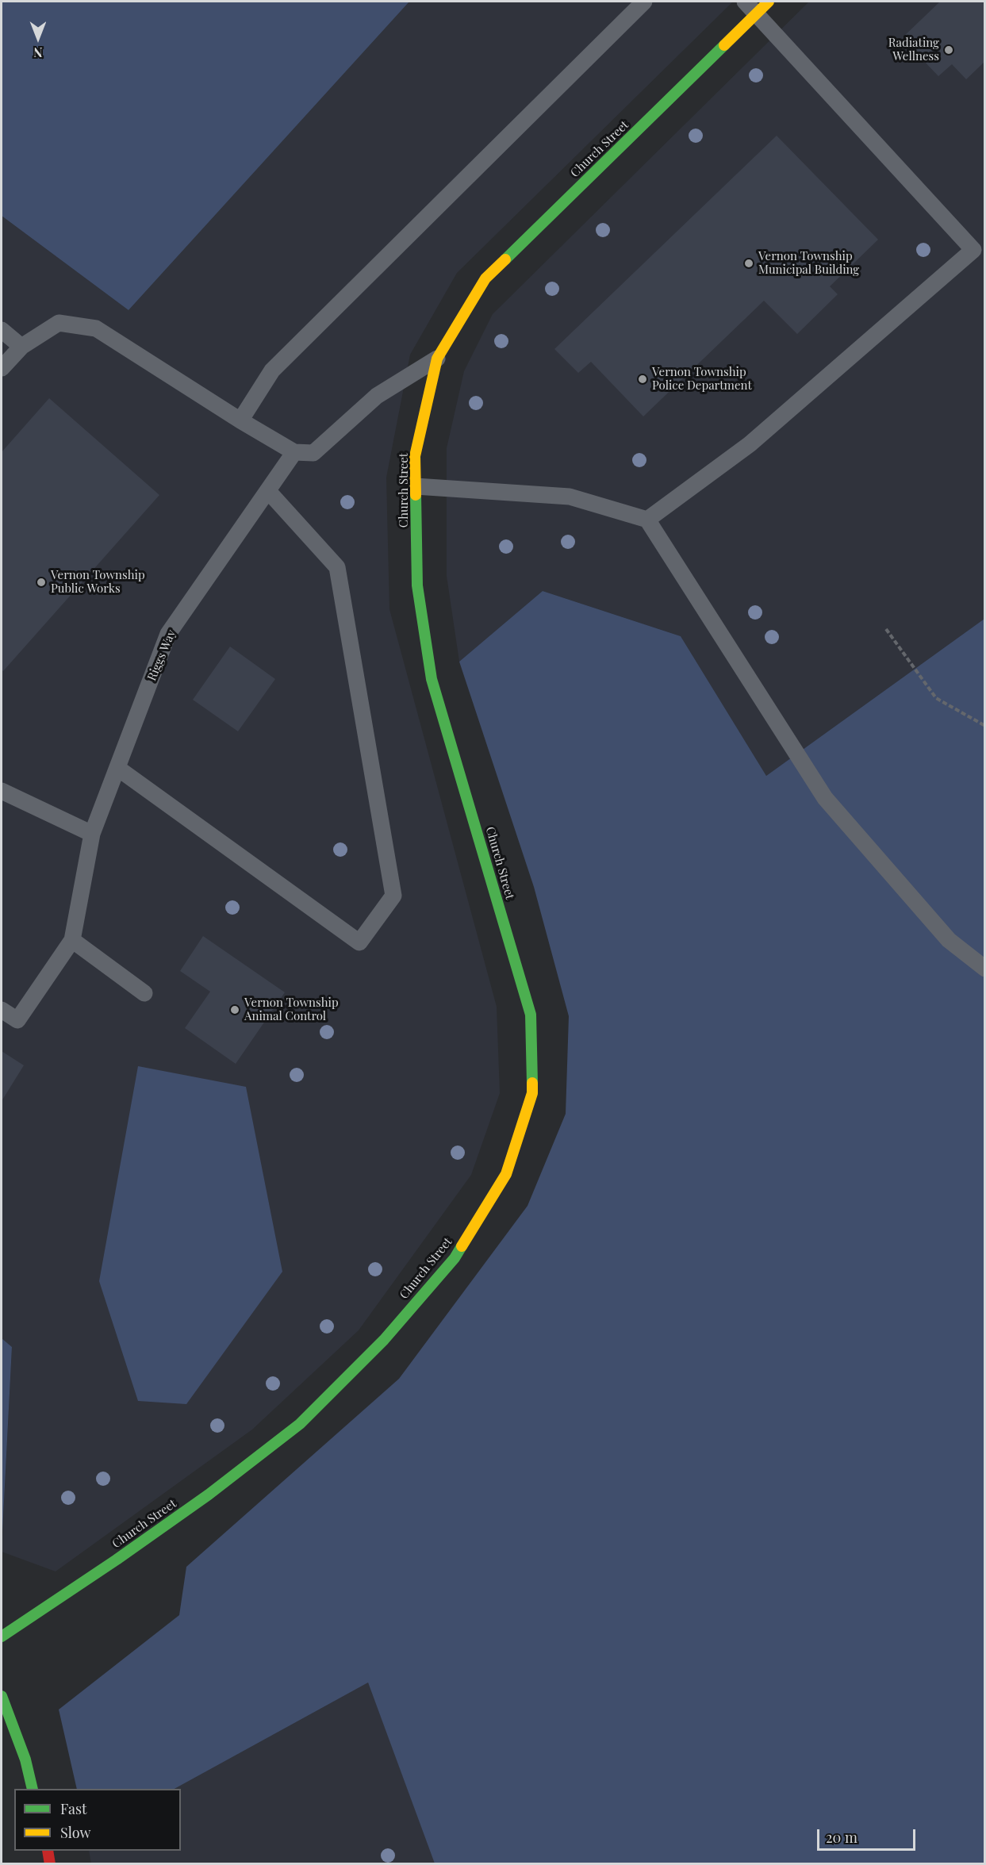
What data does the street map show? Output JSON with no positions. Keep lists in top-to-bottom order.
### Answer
{
  "streets": {
    "street": ["Church Street"],
    "lane": ["Riggs Way"]
  },
  "places": [
    "Radiating Wellness",
    "Vernon Township Municipal Building",
    "Vernon Township Police Department",
    "Vernon Township Public Works",
    "Vernon Township Animal Control"
  ],
  "legend": ["Fast", "Slow"],
  "scale_bar": "20 m",
  "north": "bottom"
}
